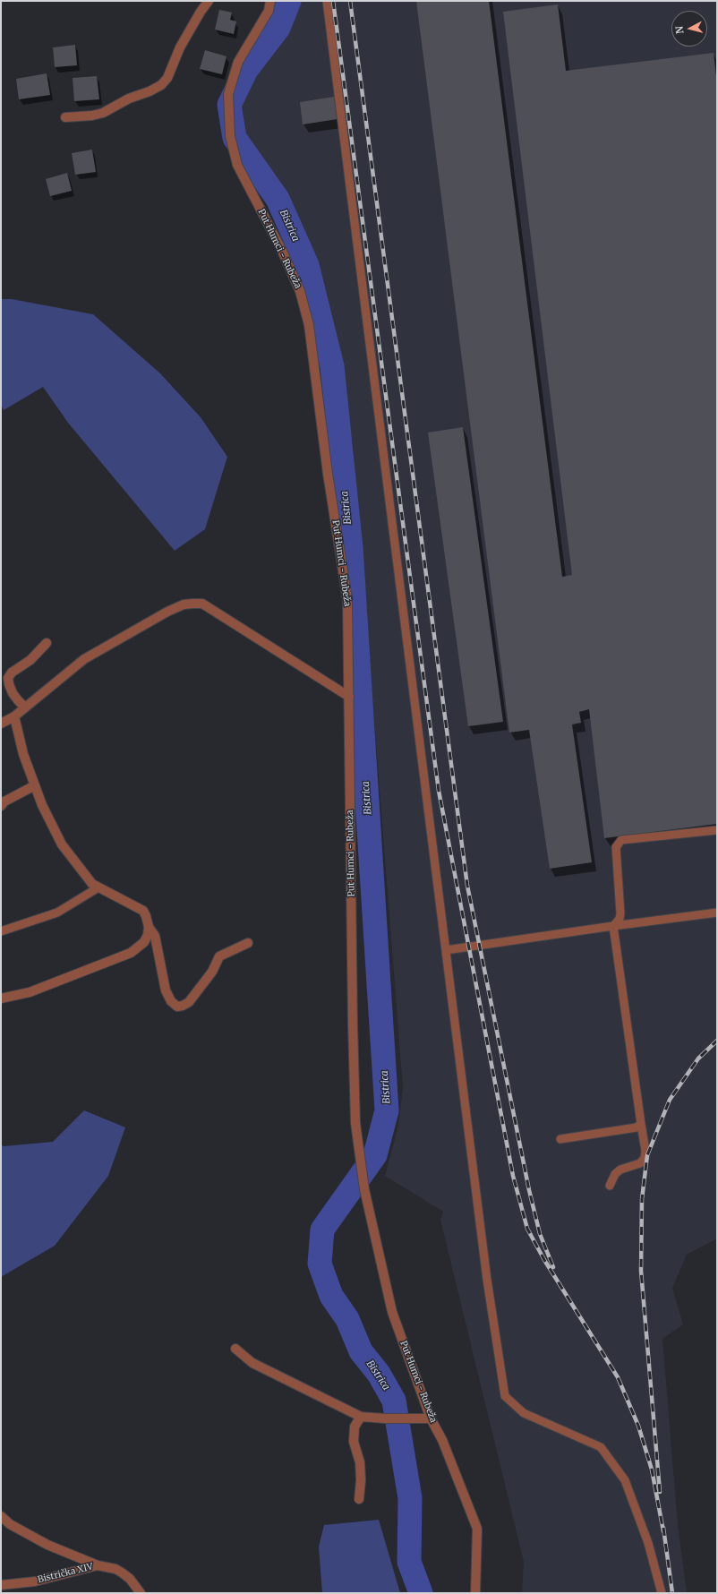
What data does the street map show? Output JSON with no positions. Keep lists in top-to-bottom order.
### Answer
{
  "streets": {
    "street": ["Put Humci - Rubeža", "Bistrička XIV"]
  },
  "water": ["Bistrica"],
  "north": "left"
}
